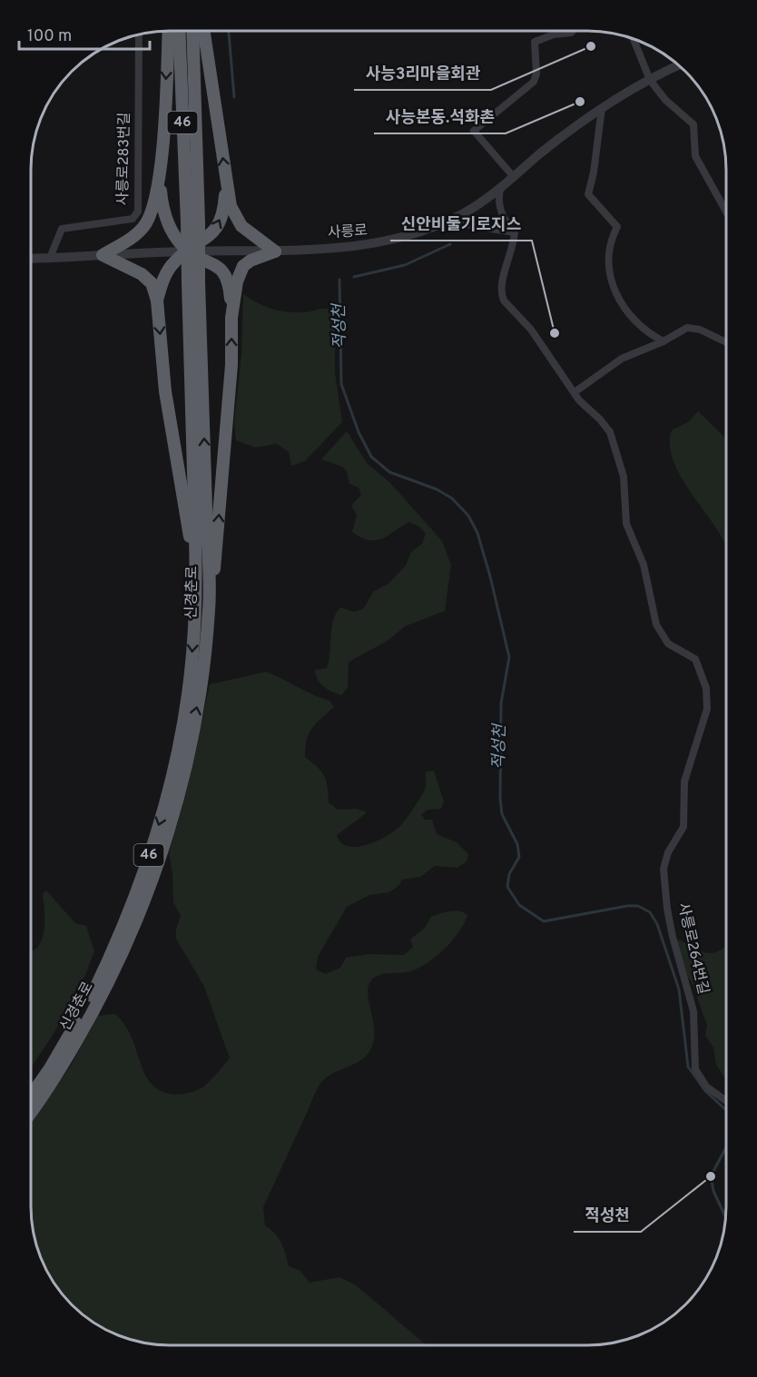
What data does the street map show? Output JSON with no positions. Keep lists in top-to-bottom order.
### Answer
{
  "streets": {
    "highway": ["46", "신경춘로"],
    "street": ["사릉로283번길", "사릉로", "사릉로264번길"]
  },
  "crossings": [
    ["사릉로283번길", "사릉로"]
  ],
  "water": ["적성천"],
  "places": [
    "사능3리마을회관",
    "사능본동.석화촌",
    "신안비둘기로지스",
    "적성천"
  ],
  "scale_bar": "100 m"
}
